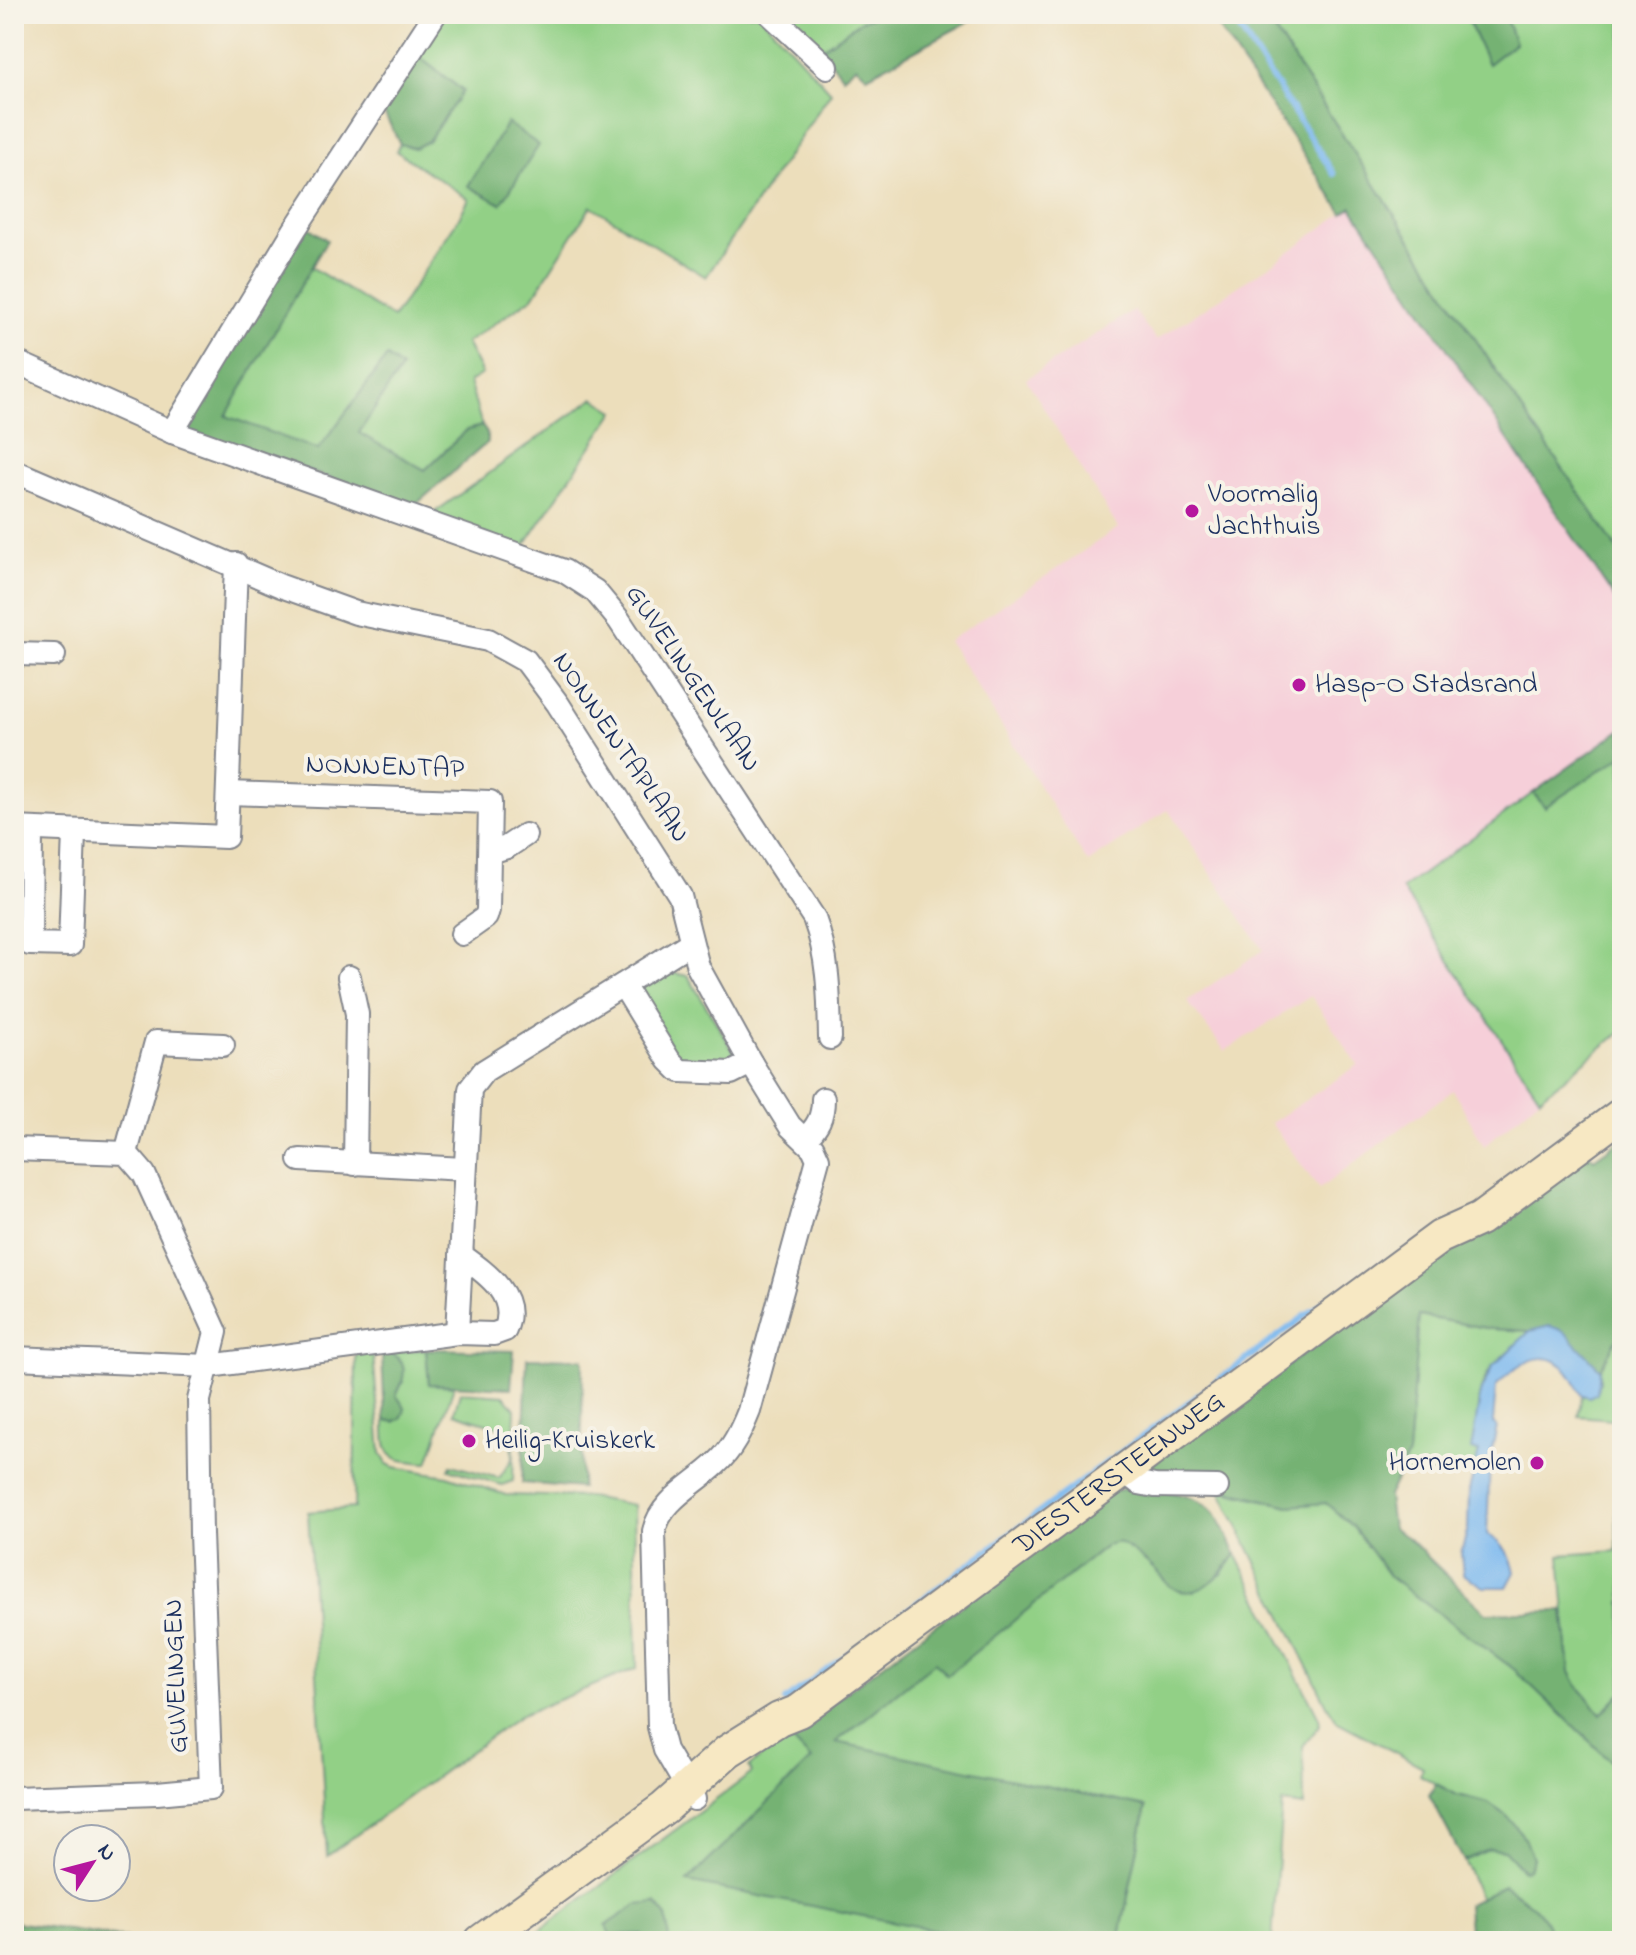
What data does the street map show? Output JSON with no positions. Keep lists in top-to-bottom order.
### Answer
{
  "streets": {
    "main road": ["DIESTERSTEENWEG"],
    "street": [
      "GUVELINGENLAAN",
      "NONNENTAPLAAN",
      "NONNENTAP",
      "GUVELINGEN"
    ]
  },
  "places": [
    "Voormalig Jachthuis",
    "Hasp-O Stadsrand",
    "Heilig-Kruiskerk",
    "Hornemolen"
  ],
  "north": "top right"
}
